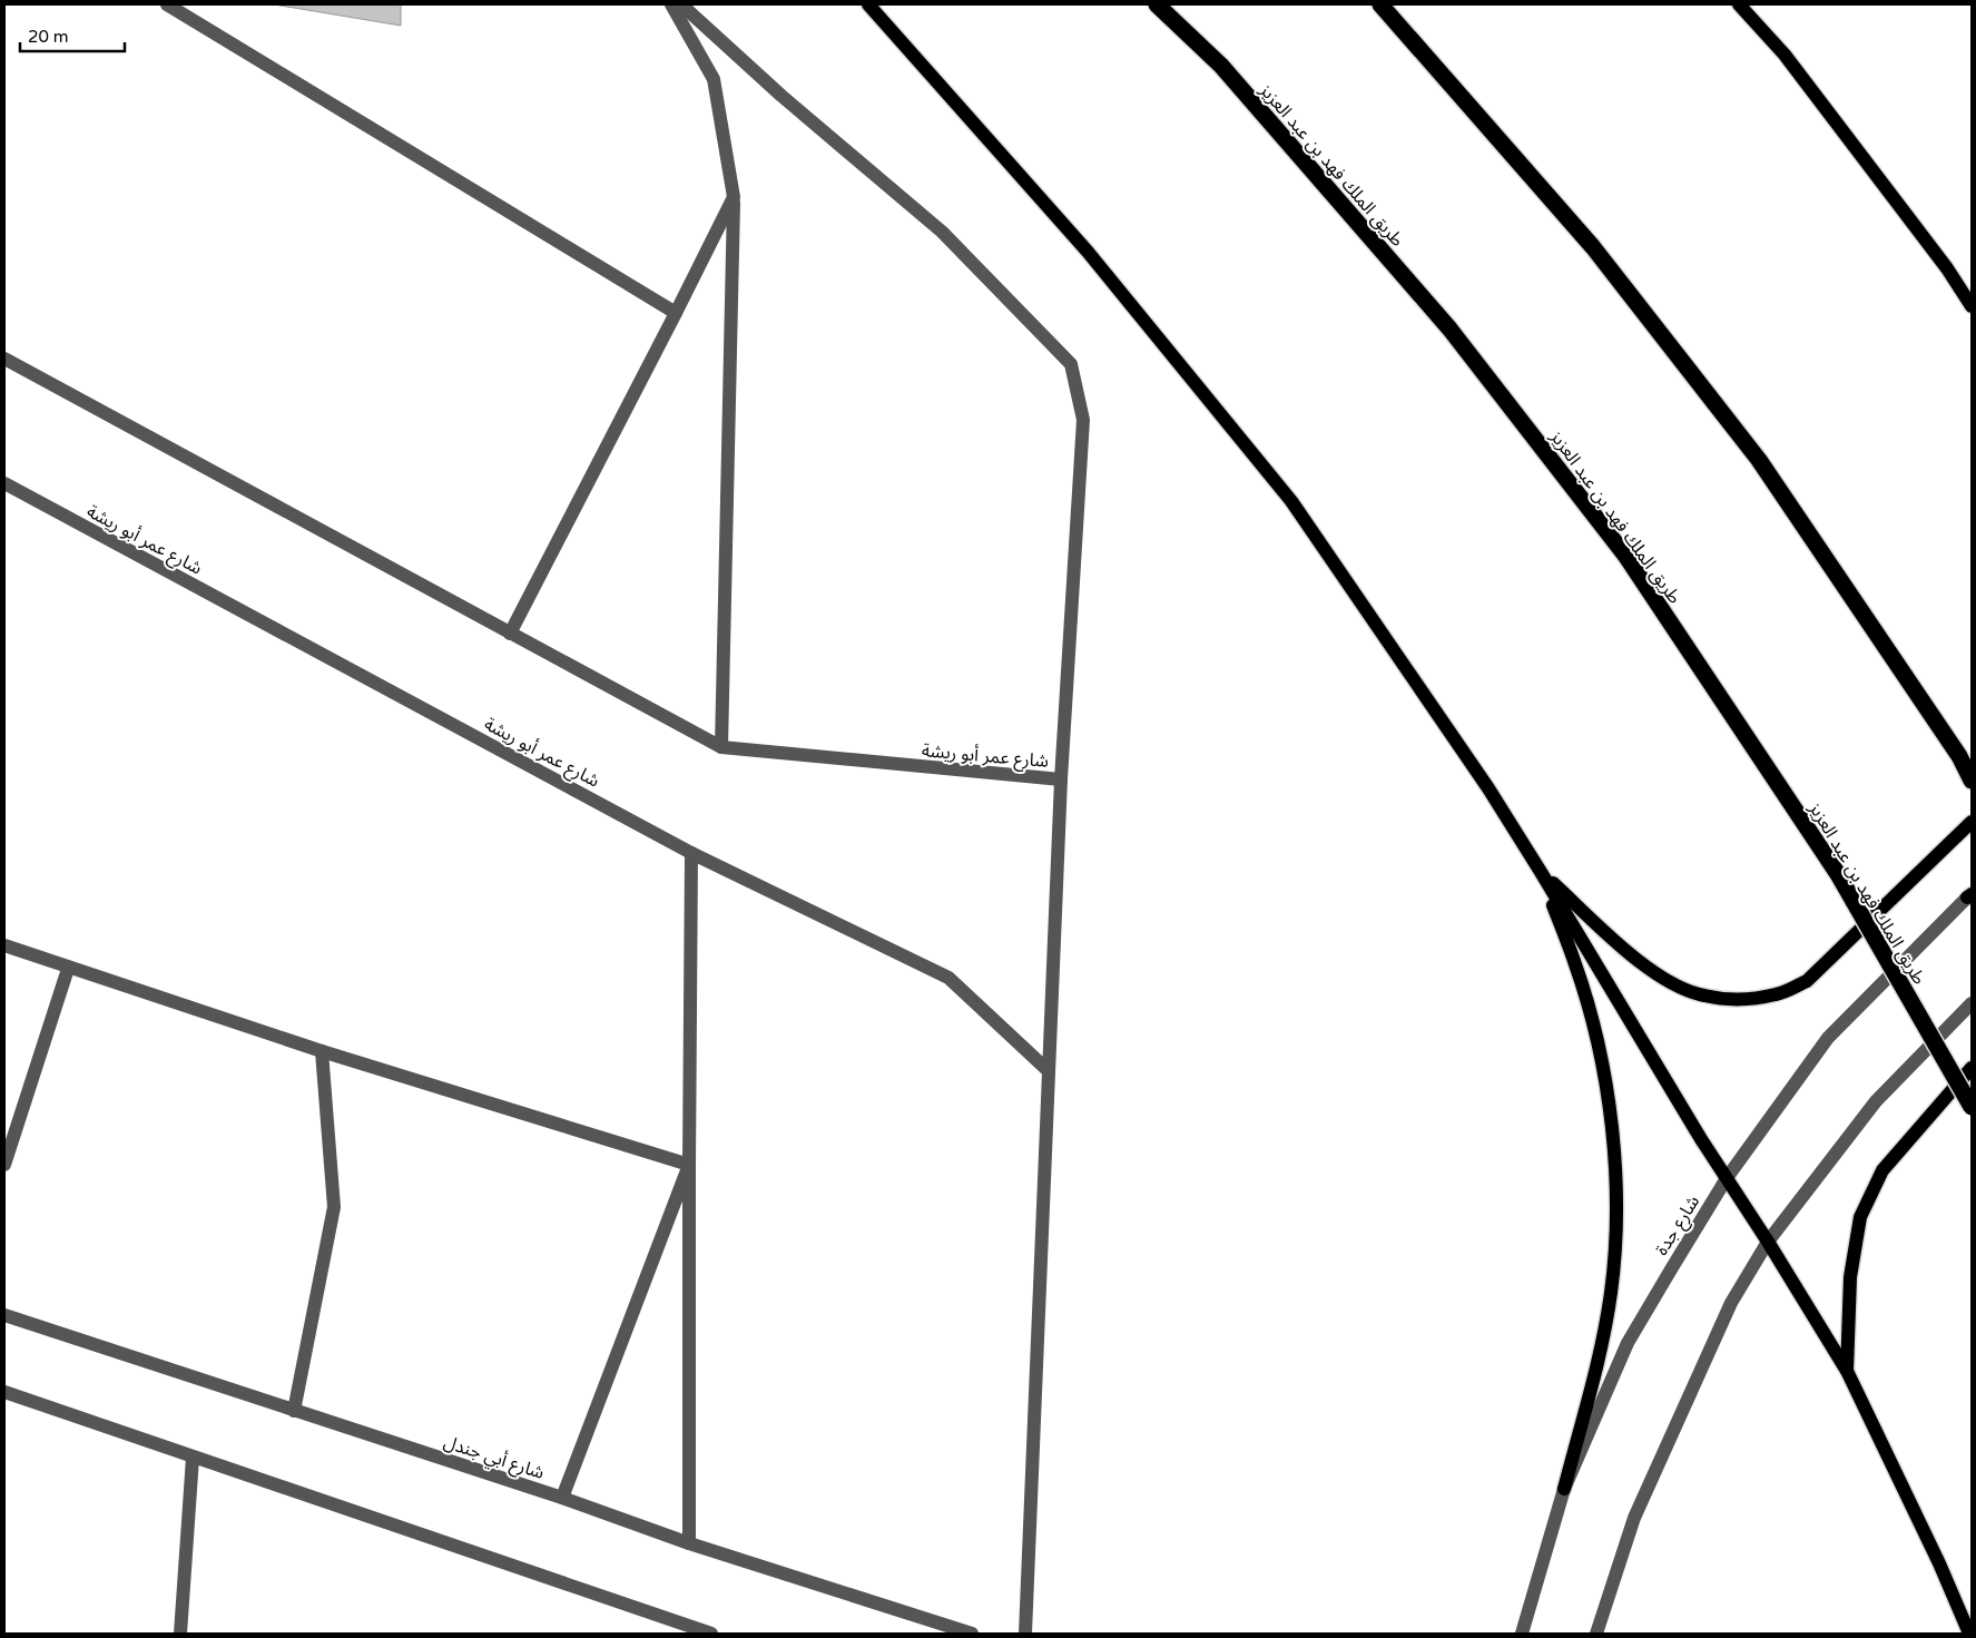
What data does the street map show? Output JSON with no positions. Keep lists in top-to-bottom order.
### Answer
{
  "streets": {
    "highway": ["طريق الملك فهد بن عبد العزيز"],
    "street": ["شارع عمر أبو ريشة", "شارع جدة", "شارع أبي جندل"]
  },
  "scale_bar": "20 m"
}
